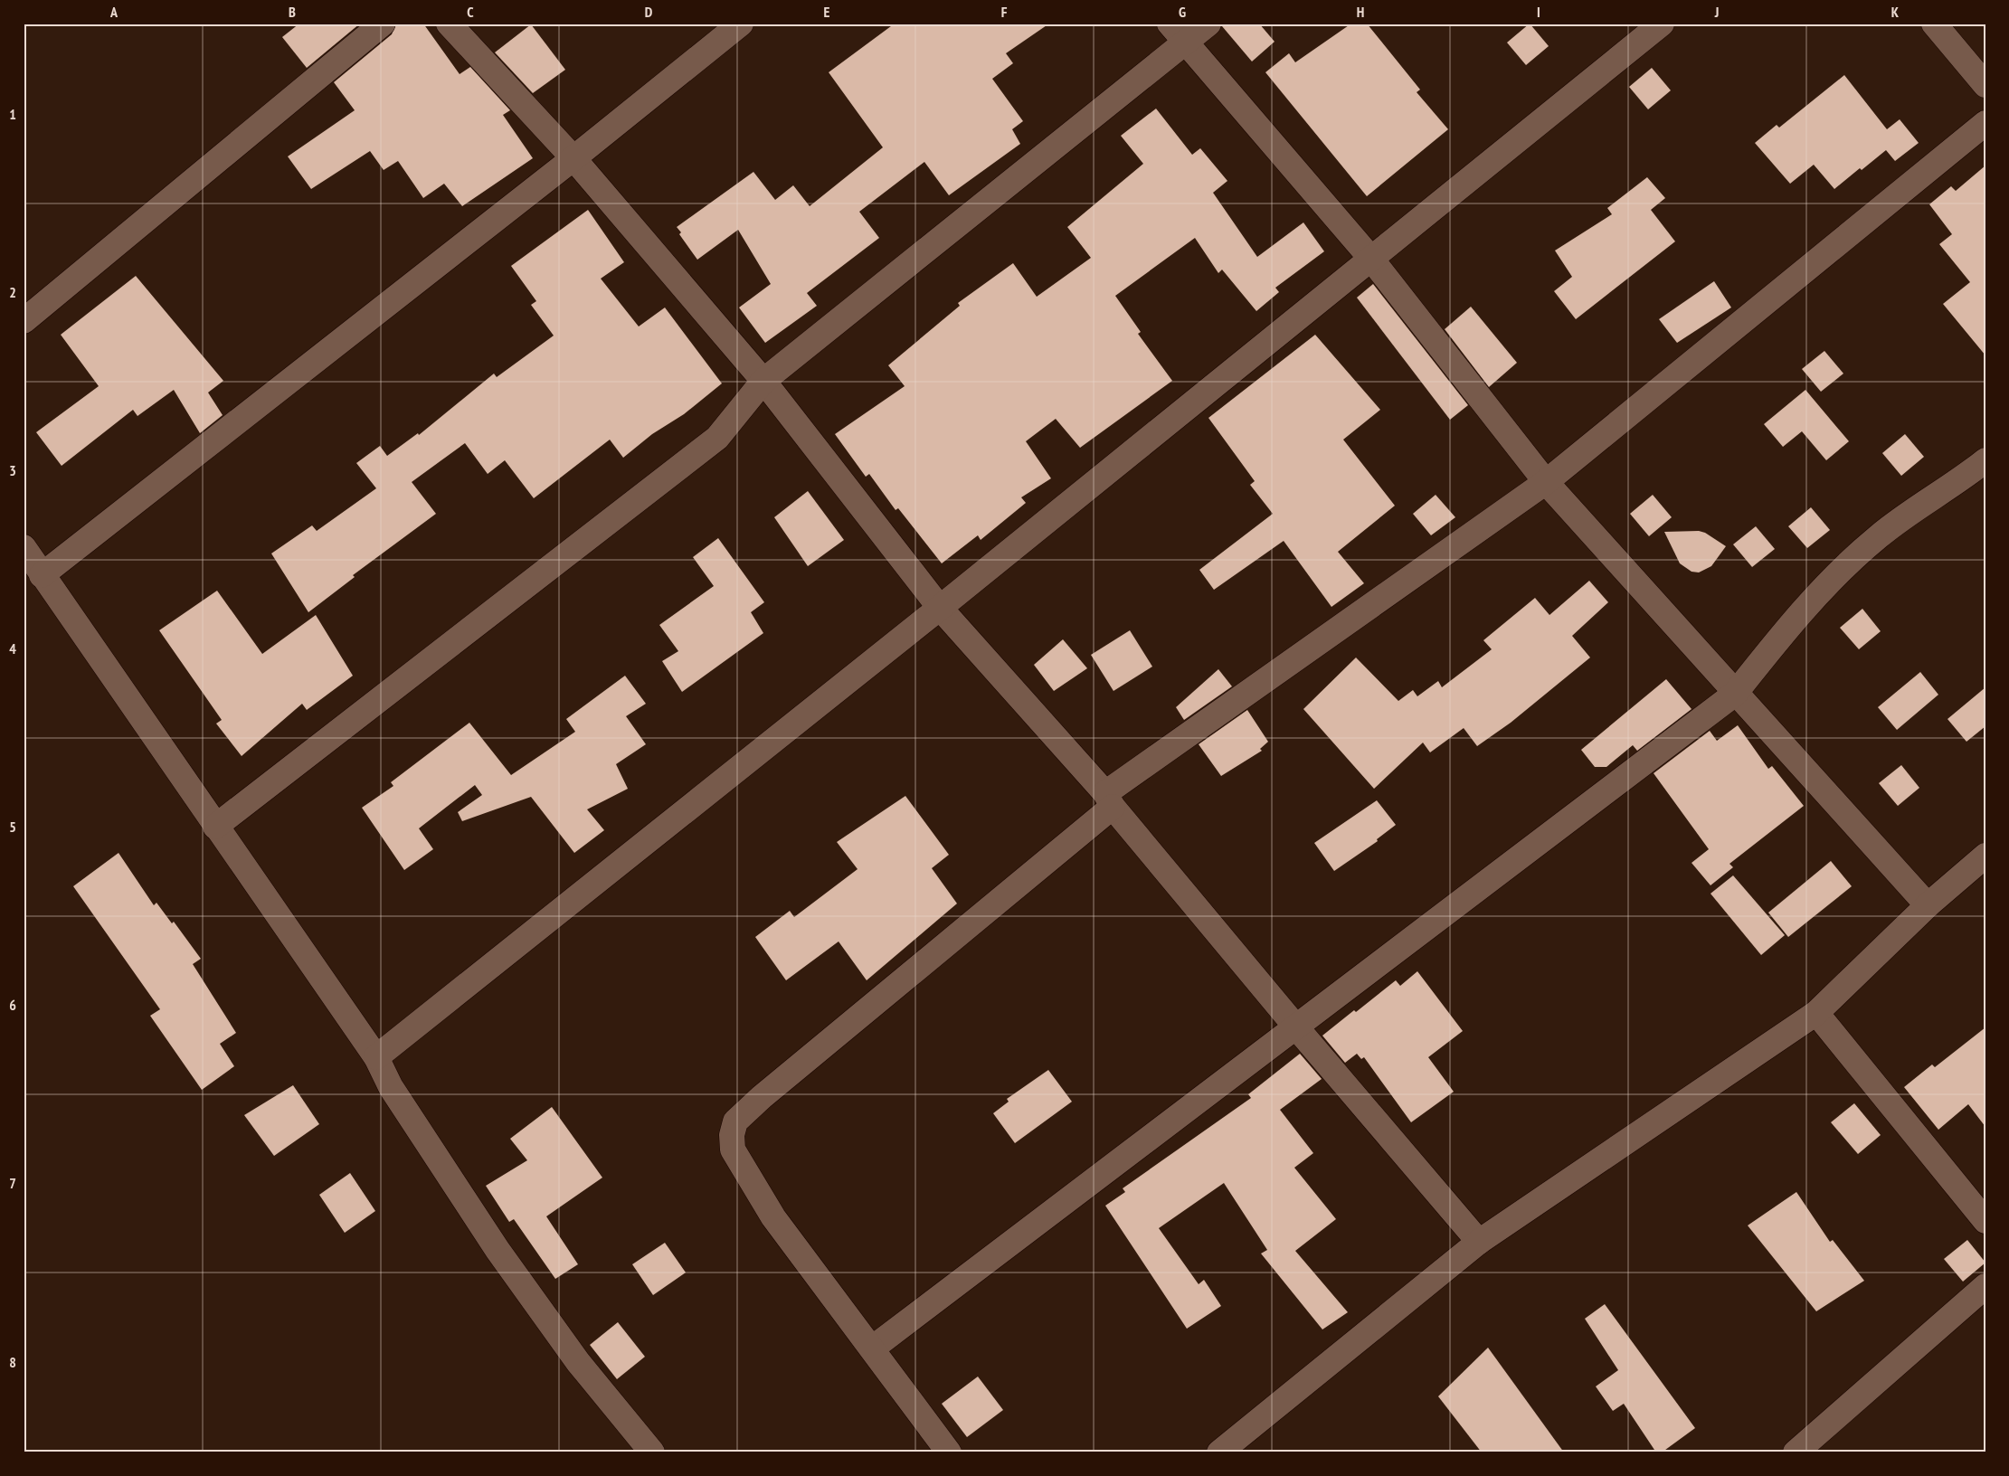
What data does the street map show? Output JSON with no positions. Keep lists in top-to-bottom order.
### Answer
{
  "grid": {
    "columns": [
      "A",
      "B",
      "C",
      "D",
      "E",
      "F",
      "G",
      "H",
      "I",
      "J",
      "K"
    ],
    "rows": [
      "1",
      "2",
      "3",
      "4",
      "5",
      "6",
      "7",
      "8"
    ]
  }
}
